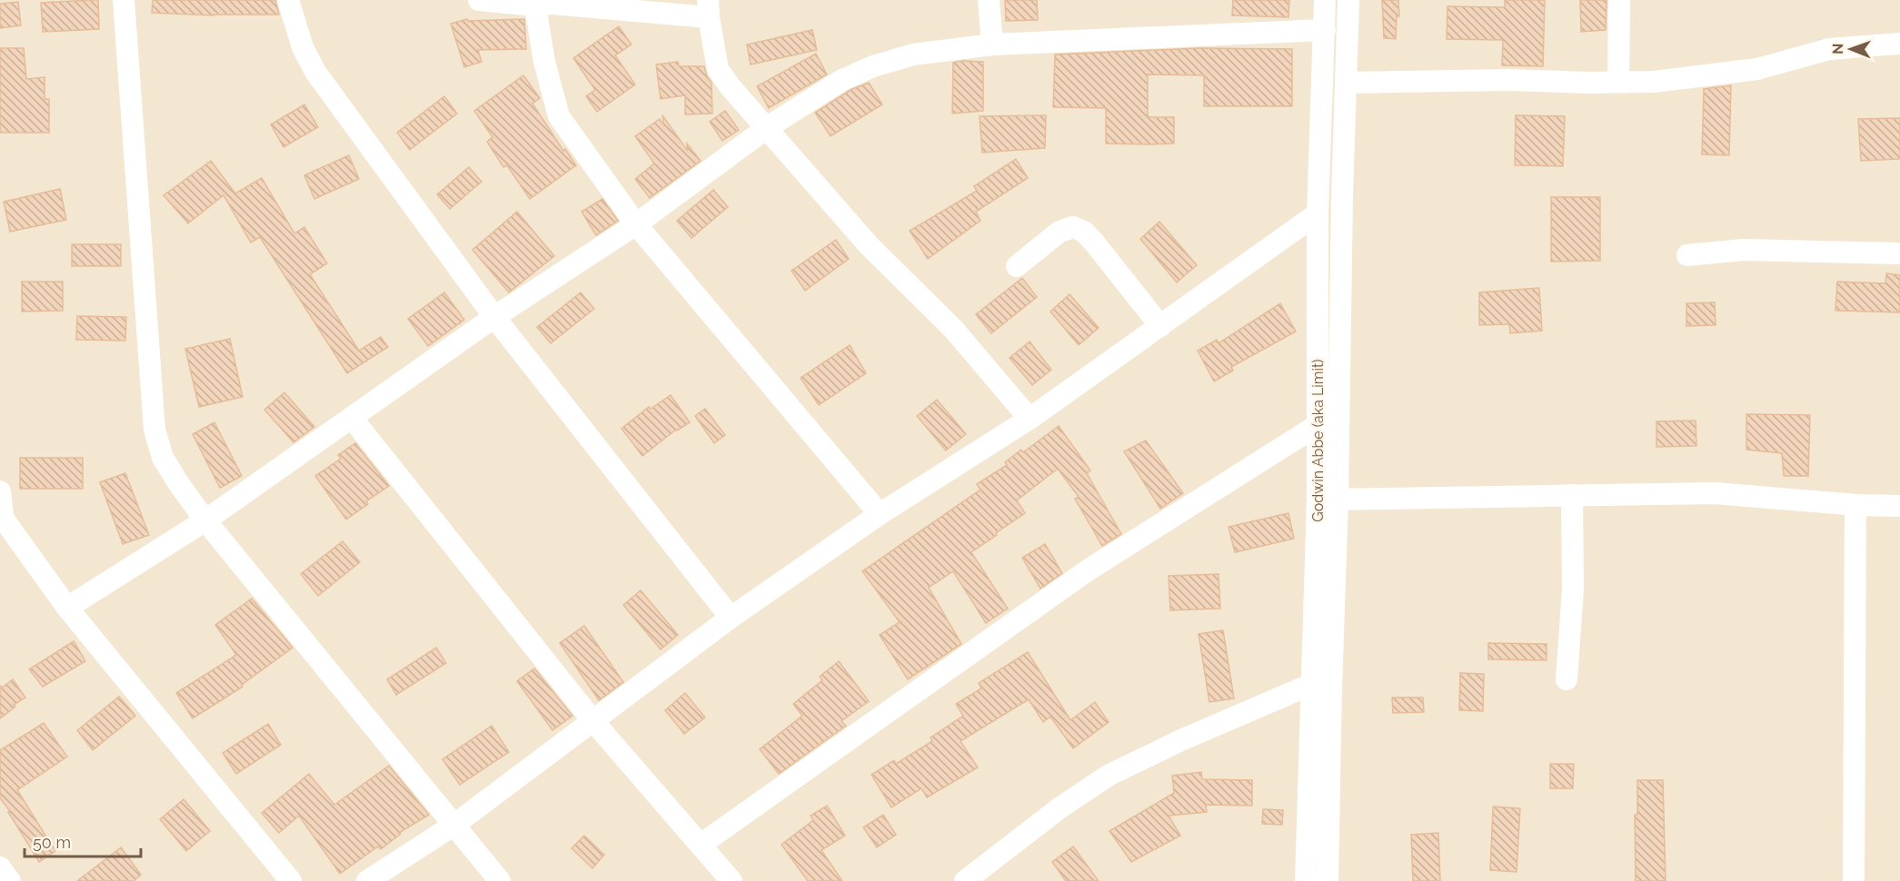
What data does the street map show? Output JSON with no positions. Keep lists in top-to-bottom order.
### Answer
{
  "streets": {
    "street": ["Godwin Abbe (aka Limit)"]
  },
  "scale_bar": "50 m",
  "north": "left"
}
